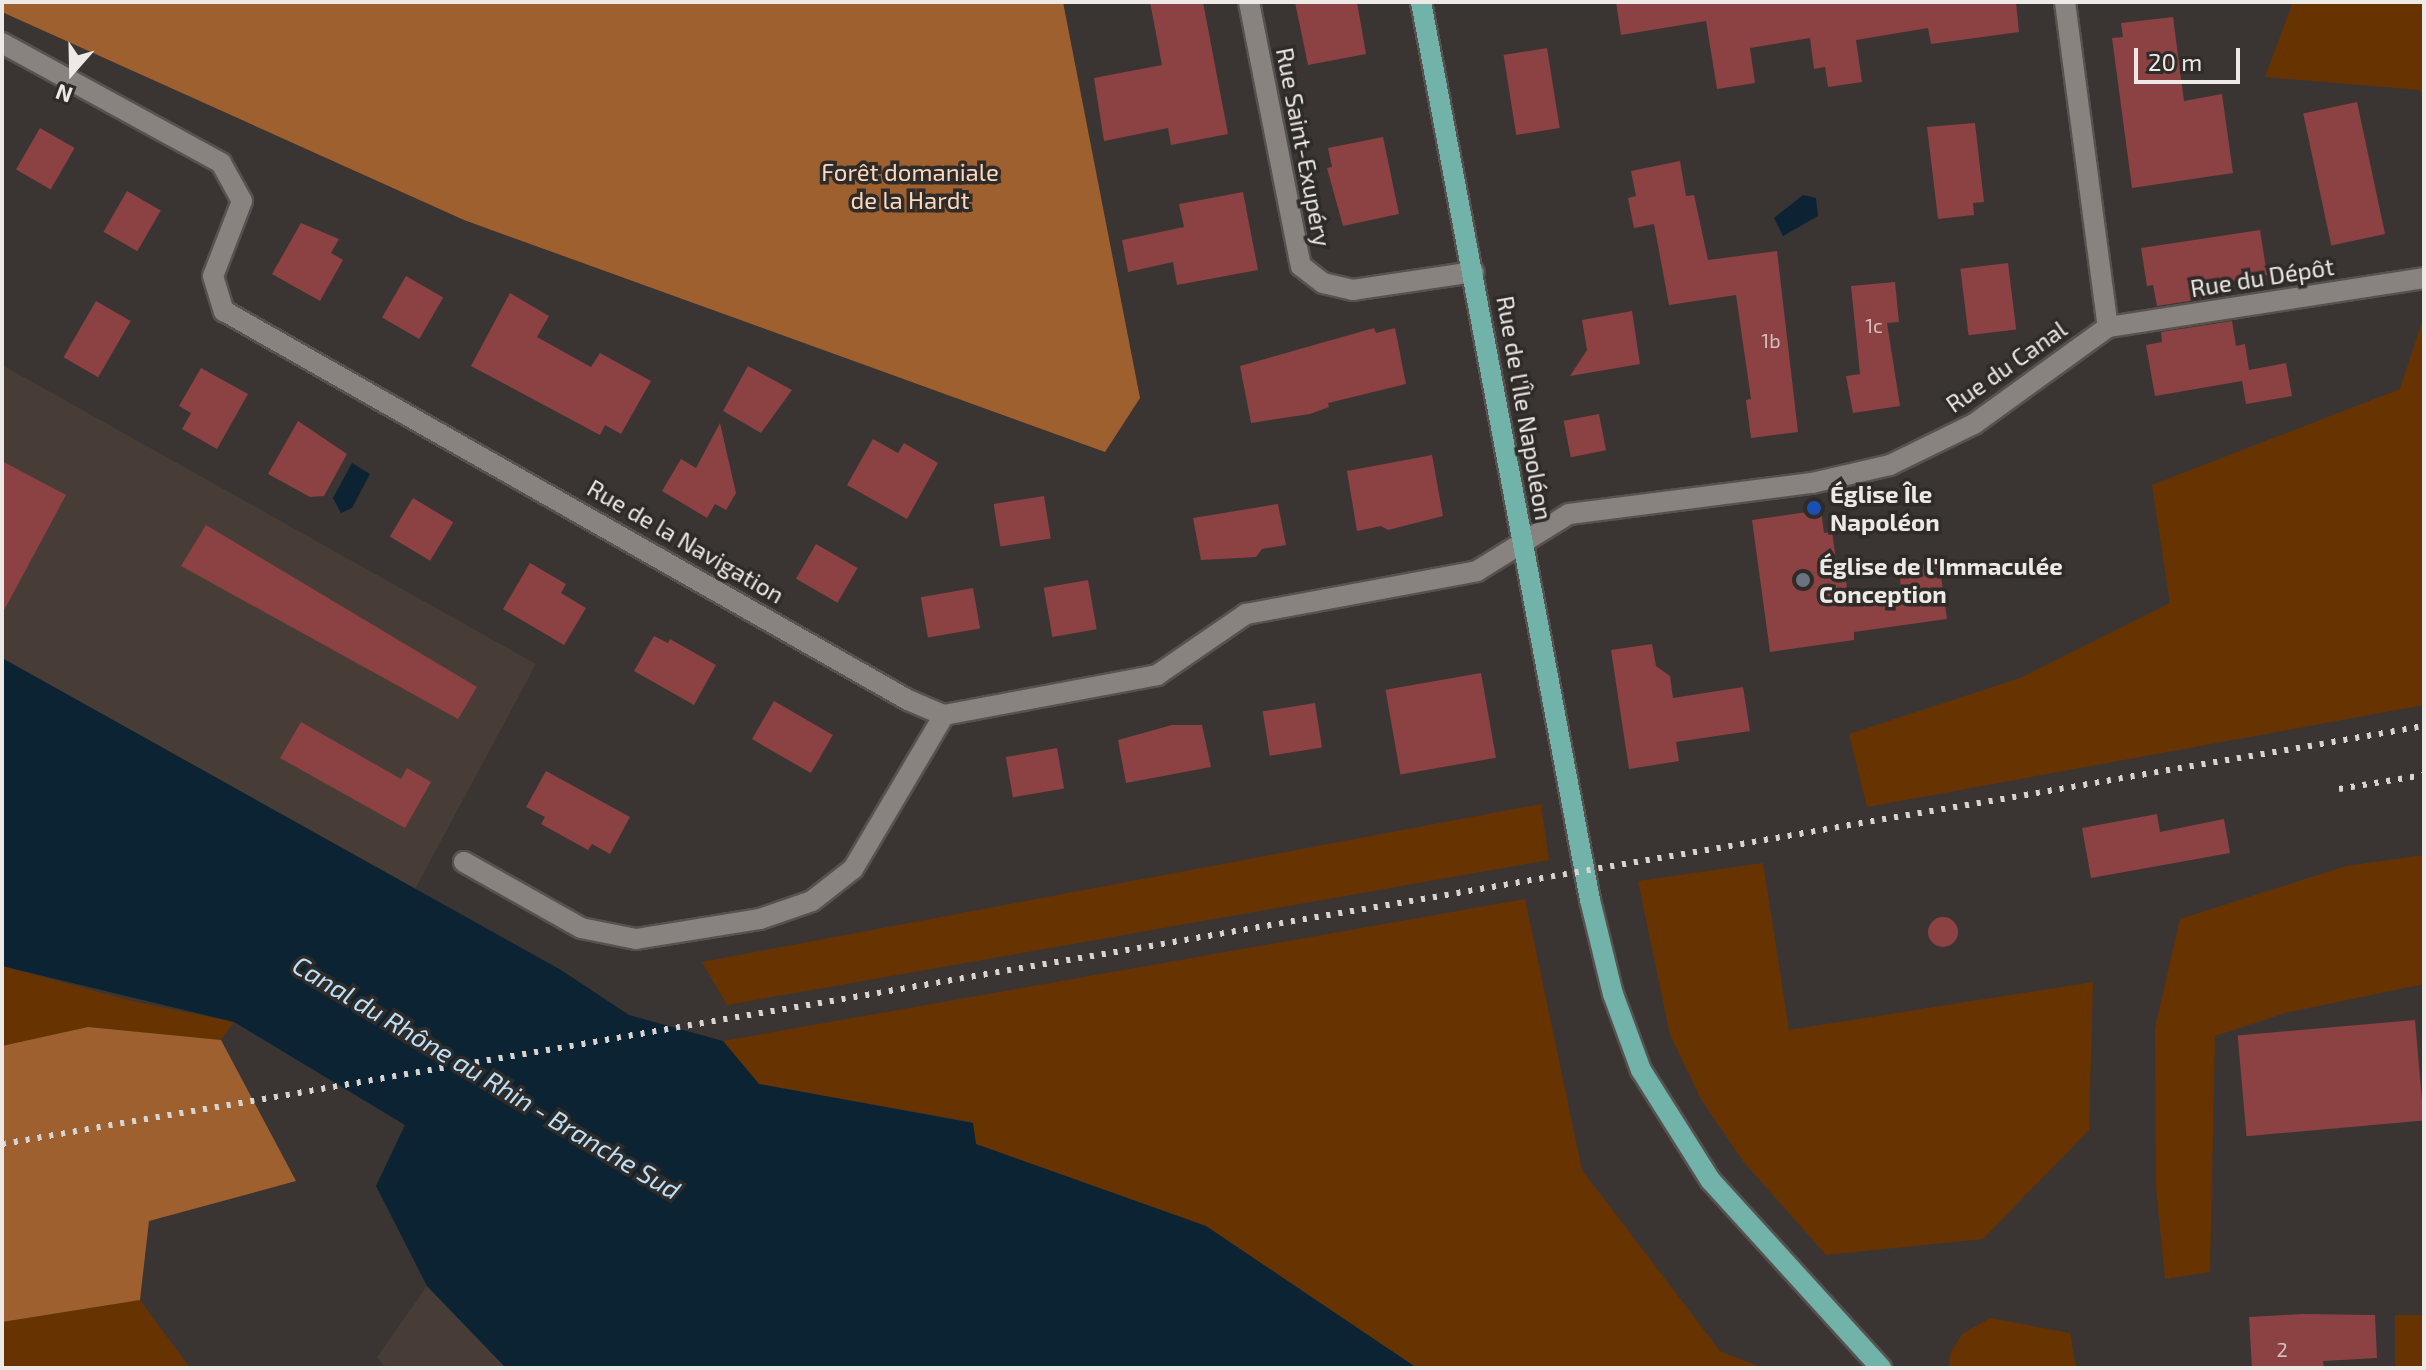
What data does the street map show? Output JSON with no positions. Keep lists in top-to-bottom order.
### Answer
{
  "streets": {
    "main road": ["Rue de l'Île Napoléon"],
    "street": [
      "Rue Saint-Exupéry",
      "Rue du Dépôt",
      "Rue du Canal",
      "Rue de la Navigation"
    ]
  },
  "crossings": [
    ["Rue Saint-Exupéry", "Rue de l'Île Napoléon"],
    ["Rue du Dépôt", "Rue du Canal"],
    ["Rue du Canal", "Rue de l'Île Napoléon"]
  ],
  "water": ["Canal du Rhône au Rhin - Branche Sud"],
  "parks": ["Forêt domaniale de la Hardt"],
  "places": ["Église Île Napoléon", "Église de l'Immaculée Conception"],
  "house_numbers": ["1c", "1b", "2"],
  "scale_bar": "20 m",
  "north": "bottom"
}
